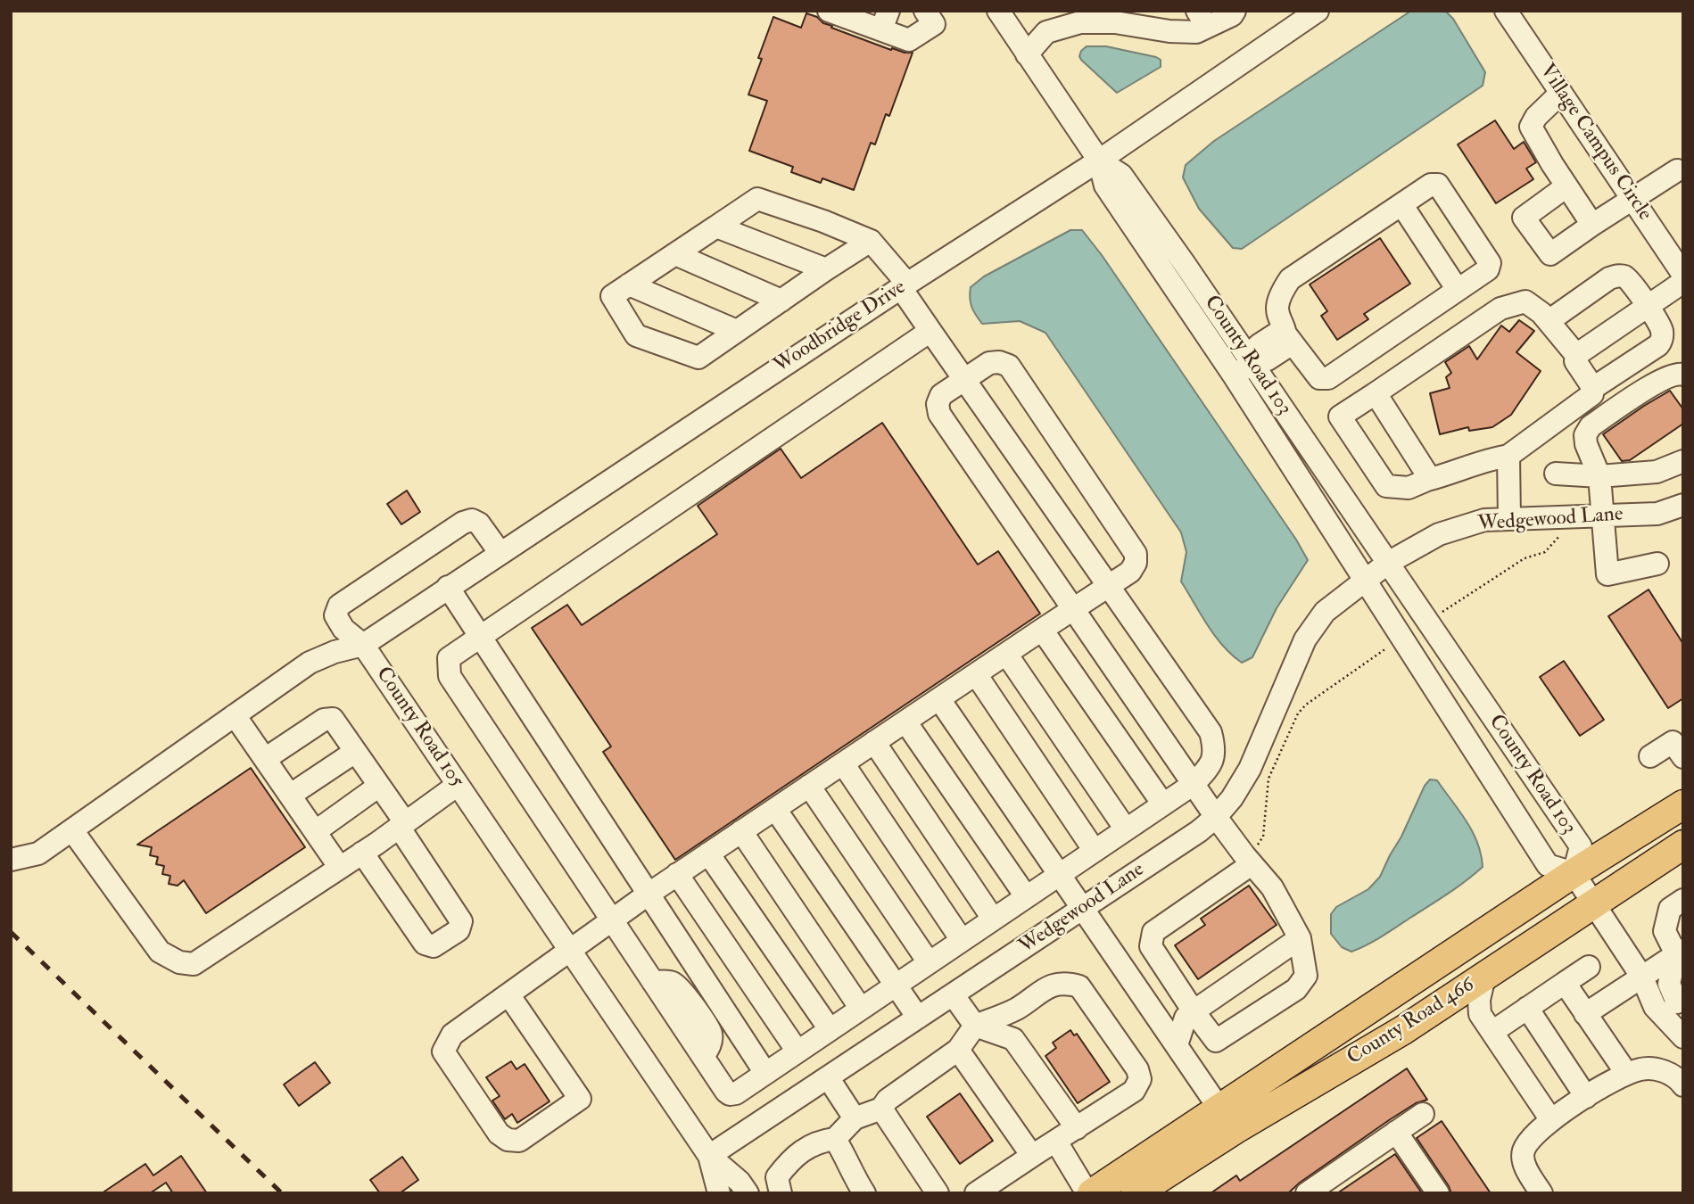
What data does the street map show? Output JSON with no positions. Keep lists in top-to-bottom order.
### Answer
{
  "streets": {
    "main road": ["County Road 466"],
    "street": [
      "Village Campus Circle",
      "Woodbridge Drive",
      "County Road 103",
      "Wedgewood Lane",
      "County Road 105"
    ]
  },
  "crossings": [
    ["Woodbridge Drive", "County Road 103"],
    ["Woodbridge Drive", "County Road 105"],
    ["County Road 103", "Wedgewood Lane"],
    ["County Road 103", "County Road 466"],
    ["Wedgewood Lane", "County Road 105"]
  ]
}
